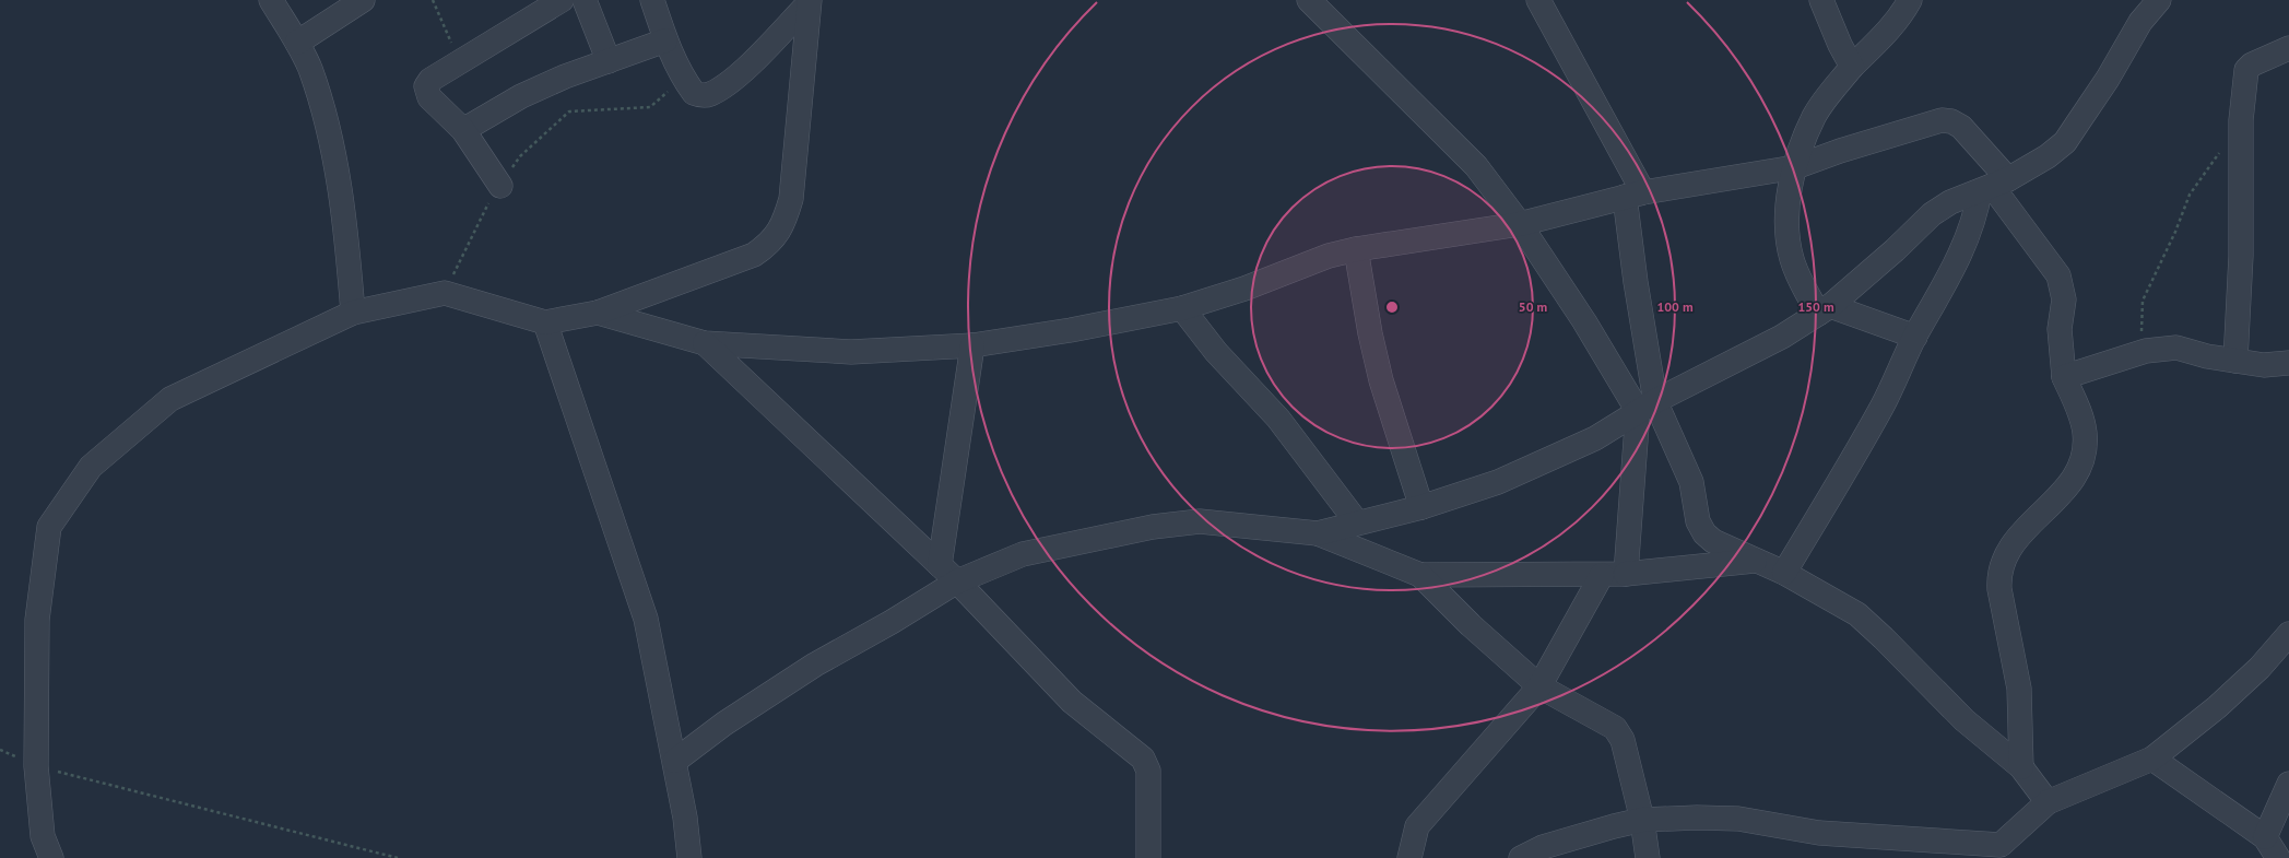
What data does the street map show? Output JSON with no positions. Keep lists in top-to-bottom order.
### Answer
{
  "rings": ["50 m", "100 m", "150 m"]
}
